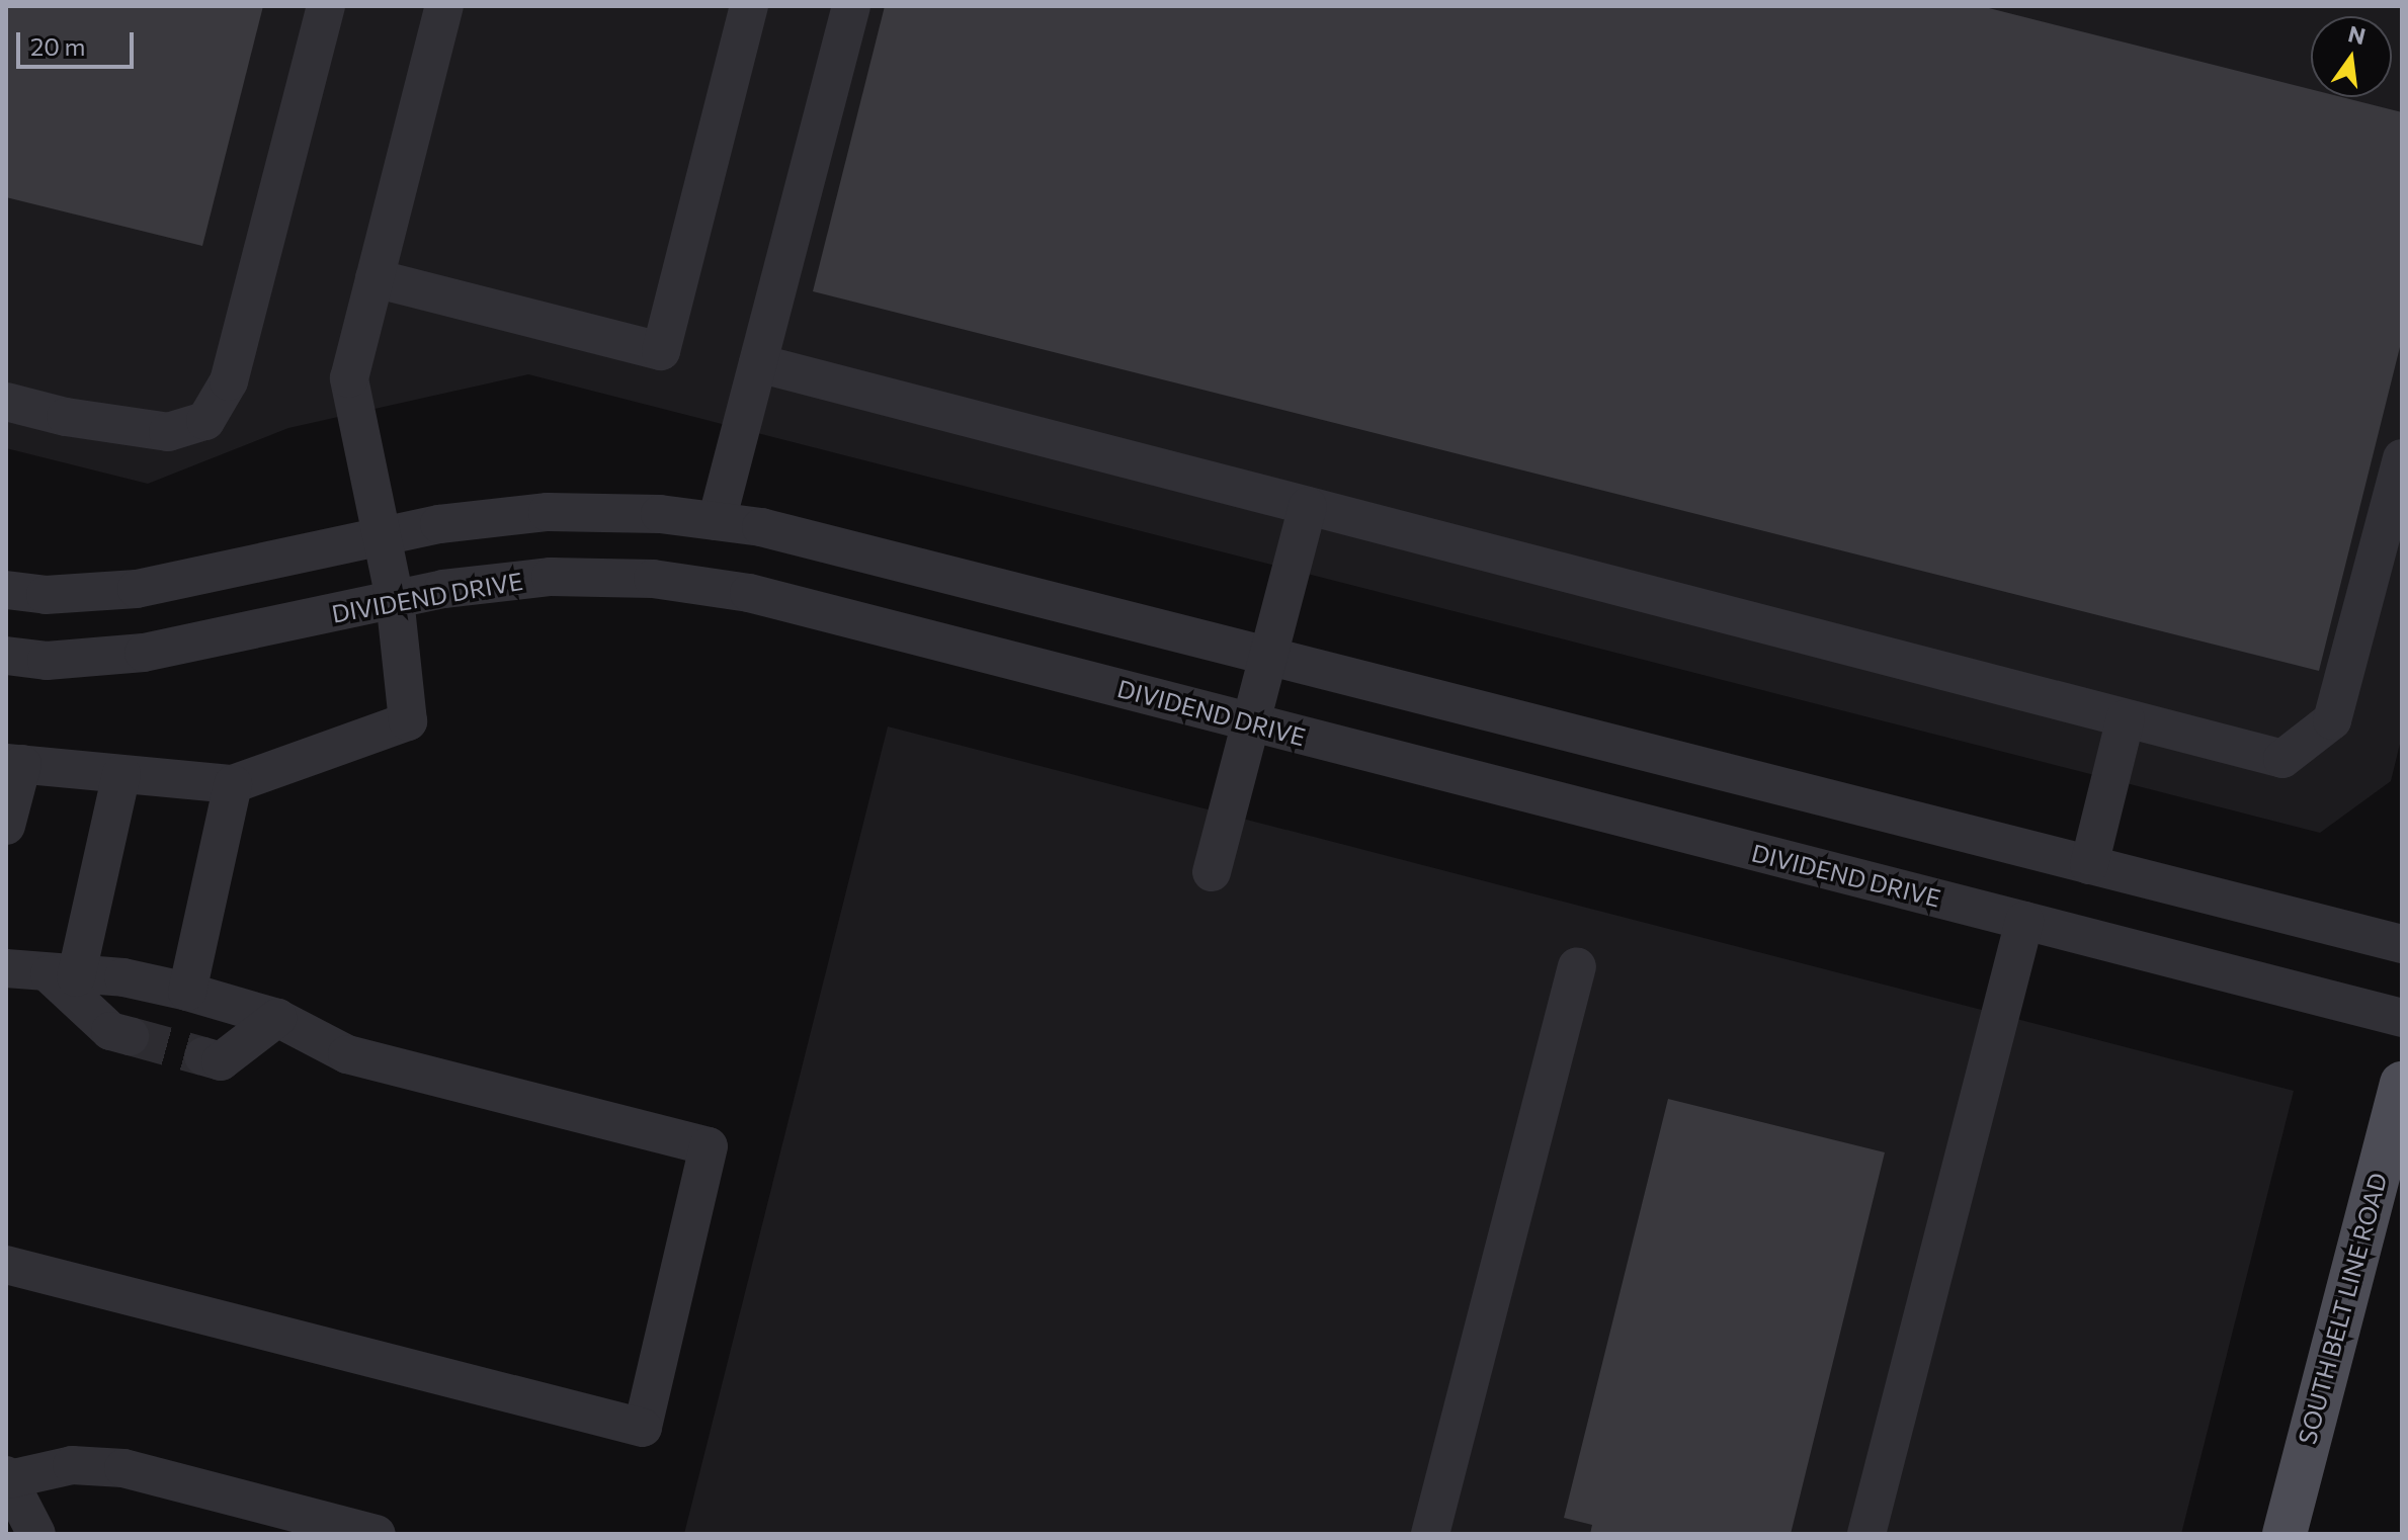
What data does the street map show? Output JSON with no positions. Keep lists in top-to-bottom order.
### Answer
{
  "streets": {
    "main road": ["SOUTH BELT LINE ROAD"],
    "street": ["DIVIDEND DRIVE"]
  },
  "scale_bar": "20 m",
  "north": "top"
}
